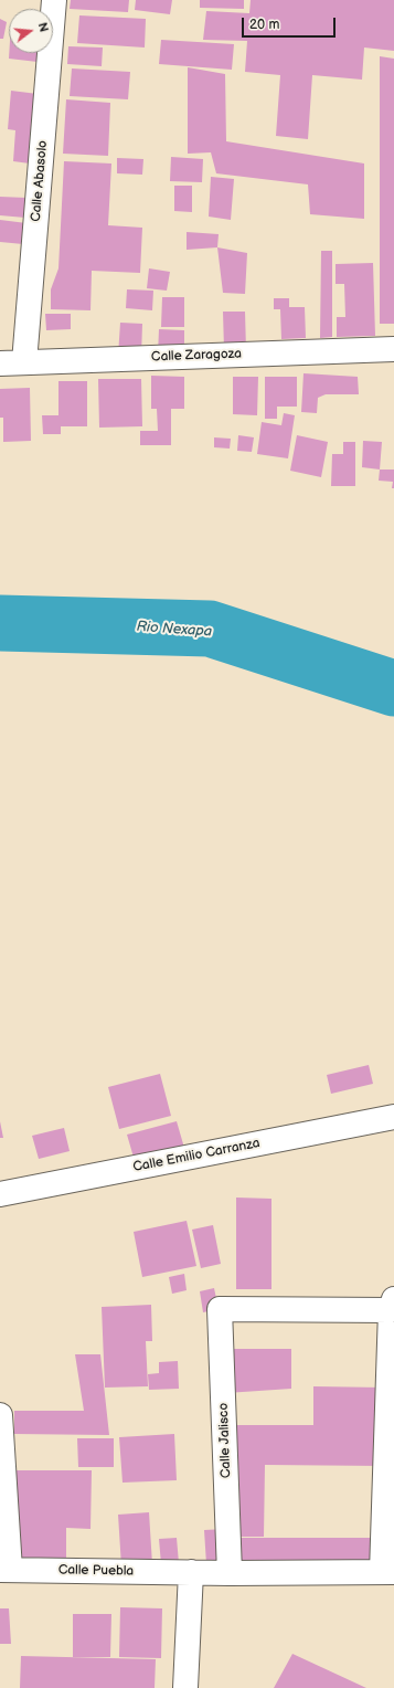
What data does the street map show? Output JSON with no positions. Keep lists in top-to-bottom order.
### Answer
{
  "streets": {
    "street": [
      "Calle Abasolo",
      "Calle Zaragoza",
      "Calle Emilio Carranza",
      "Calle Jalisco",
      "Calle Puebla"
    ]
  },
  "crossings": [
    ["Calle Abasolo", "Calle Zaragoza"],
    ["Calle Jalisco", "Calle Puebla"]
  ],
  "water": ["Rio Nexapa"],
  "scale_bar": "20 m",
  "north": "right"
}
